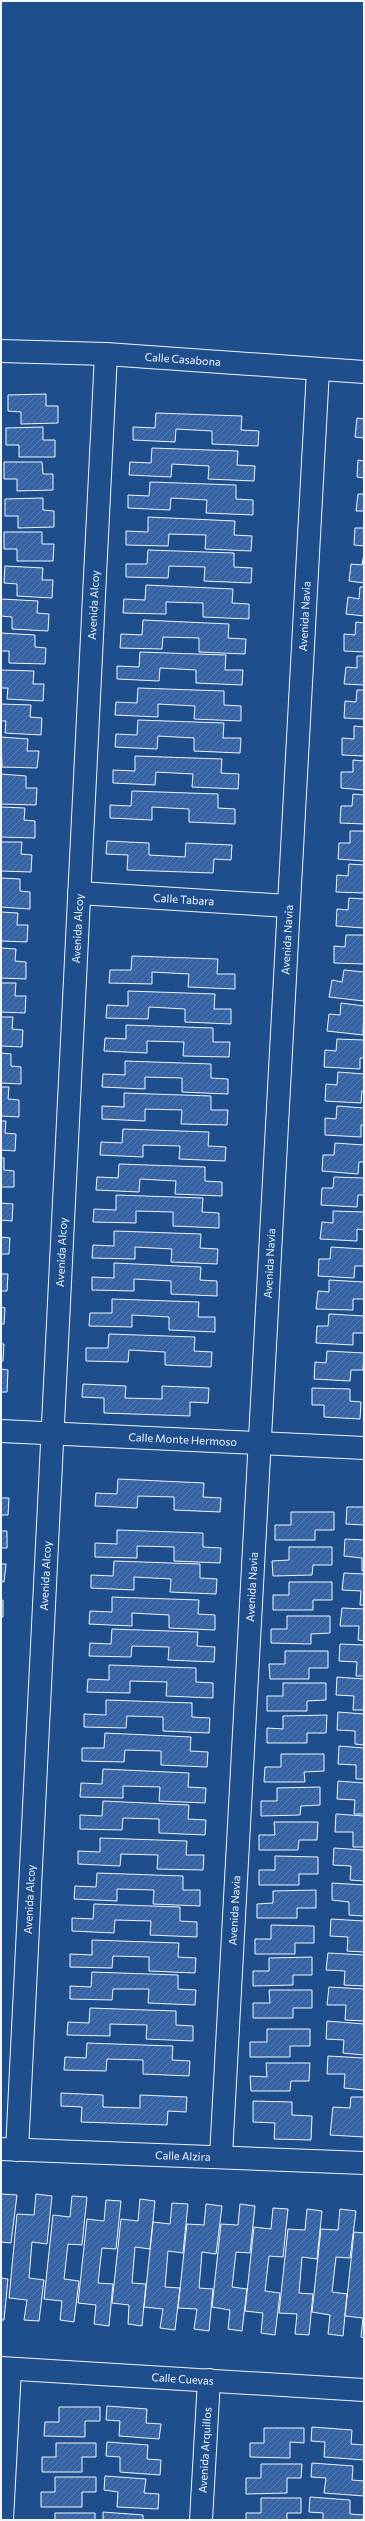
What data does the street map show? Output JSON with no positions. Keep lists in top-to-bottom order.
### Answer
{
  "streets": {
    "street": [
      "Calle Casabona",
      "Avenida Alcoy",
      "Avenida Navia",
      "Calle Tabara",
      "Calle Monte Hermoso",
      "Calle Alzira",
      "Calle Cuevas",
      "Avenida Arquillos"
    ]
  },
  "crossings": [
    ["Calle Casabona", "Avenida Alcoy"],
    ["Calle Casabona", "Avenida Navia"],
    ["Avenida Alcoy", "Calle Tabara"],
    ["Avenida Alcoy", "Calle Monte Hermoso"],
    ["Avenida Alcoy", "Calle Alzira"],
    ["Avenida Navia", "Calle Tabara"],
    ["Avenida Navia", "Calle Monte Hermoso"],
    ["Avenida Navia", "Calle Alzira"],
    ["Calle Cuevas", "Avenida Arquillos"]
  ]
}
